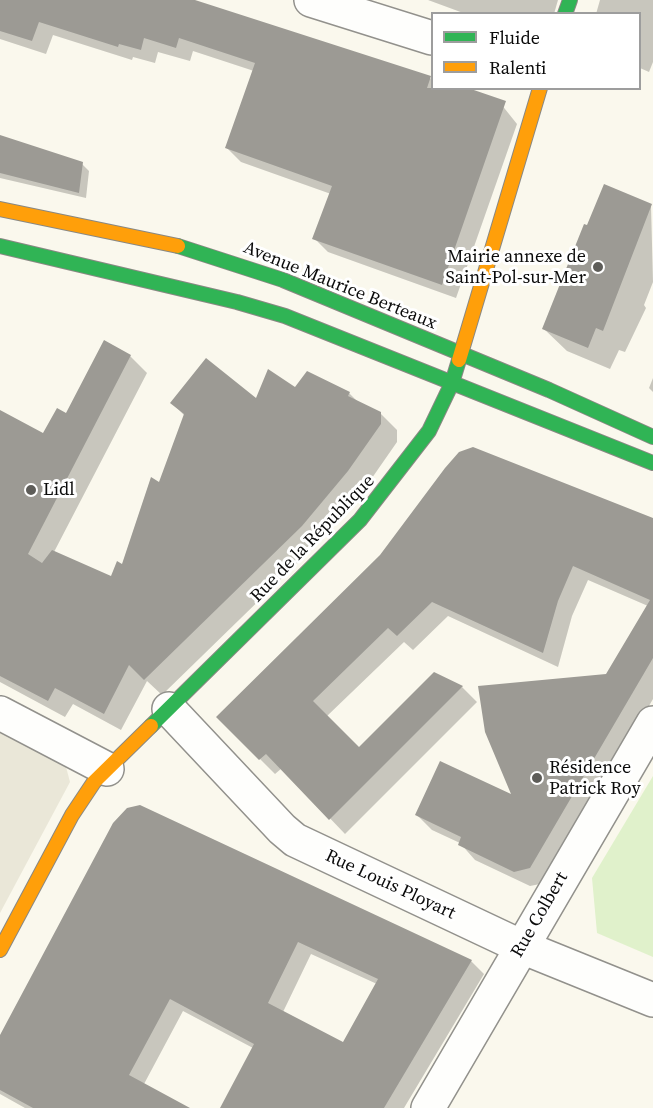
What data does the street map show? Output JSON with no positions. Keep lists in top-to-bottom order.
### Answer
{
  "streets": {
    "street": [
      "Avenue Maurice Berteaux",
      "Rue de la République",
      "Rue Louis Ployart",
      "Rue Colbert"
    ]
  },
  "crossings": [
    ["Avenue Maurice Berteaux", "Rue de la République"],
    ["Rue de la République", "Rue Louis Ployart"],
    ["Rue Louis Ployart", "Rue Colbert"]
  ],
  "places": ["Mairie annexe de Saint-Pol-sur-Mer", "Lidl", "Résidence Patrick Roy"],
  "legend": ["Fluide", "Ralenti"]
}
